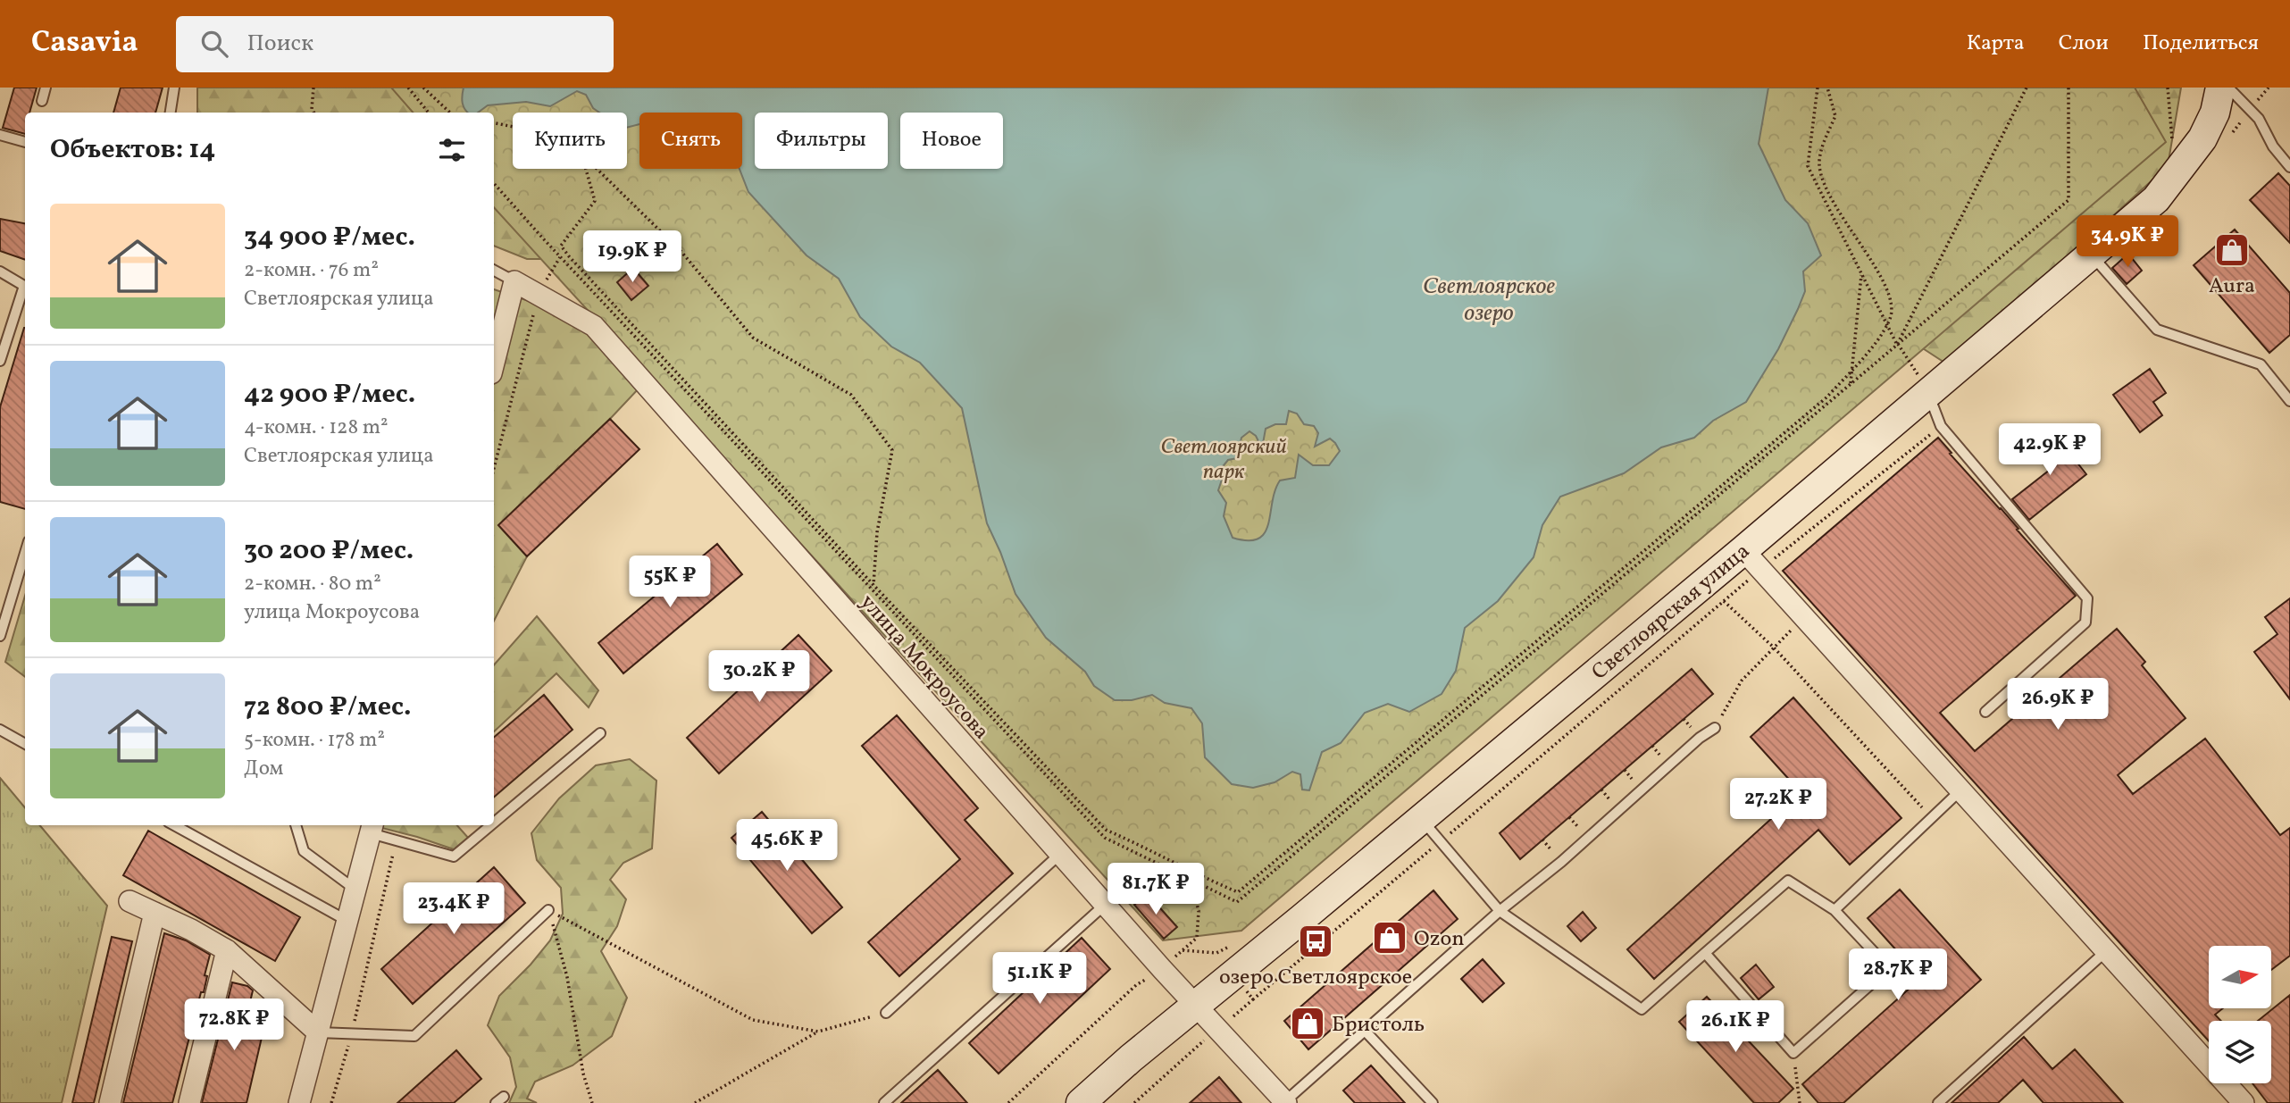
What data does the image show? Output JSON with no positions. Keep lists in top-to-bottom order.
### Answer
{
  "streets": {
    "main road": ["Светлоярская улица"],
    "street": ["улица Мокроусова"]
  },
  "crossings": [
    ["Светлоярская улица", "улица Мокроусова"]
  ],
  "water": ["Светлоярское озеро"],
  "parks": ["Светлоярский парк"],
  "places": {
    "shop": ["Aura", "Ozon", "Бристоль"],
    "bus stop": ["озеро Светлоярское"]
  },
  "north": "right",
  "page": {
    "header": "Casavia",
    "search": "Поиск",
    "nav": ["Карта", "Слои", "Поделиться"],
    "chip": [
      "Купить",
      "Снять",
      "Фильтры",
      "Новое"
    ],
    "heading": "Объектов: 14",
    "list": [
      {
        "name": "34 900 ₽/мес.",
        "note": "2-комн. · 76 m² · Светлоярская улица"
      },
      {
        "name": "42 900 ₽/мес.",
        "note": "4-комн. · 128 m² · Светлоярская улица"
      },
      {
        "name": "30 200 ₽/мес.",
        "note": "2-комн. · 80 m² · улица Мокроусова"
      },
      {
        "name": "72 800 ₽/мес.",
        "note": "5-комн. · 178 m² · Дом"
      }
    ],
    "price": [
      "34.9K ₽",
      "19.9K ₽",
      "42.9K ₽",
      "55K ₽",
      "30.2K ₽",
      "26.9K ₽",
      "27.2K ₽",
      "45.6K ₽",
      "81.7K ₽",
      "23.4K ₽",
      "28.7K ₽",
      "51.1K ₽",
      "72.8K ₽",
      "26.1K ₽"
    ]
  }
}
